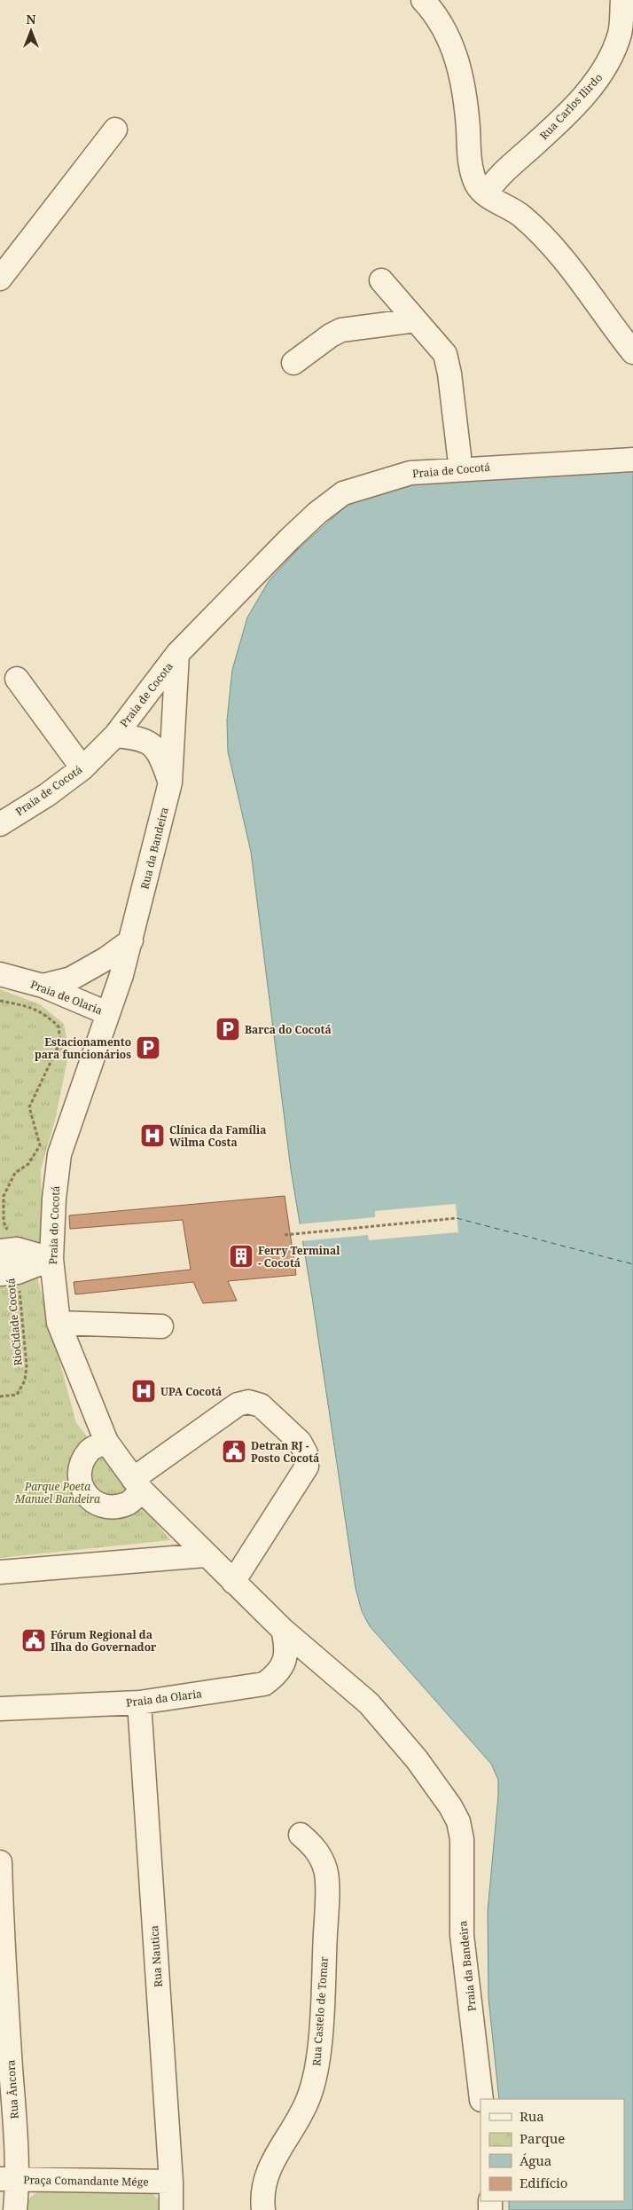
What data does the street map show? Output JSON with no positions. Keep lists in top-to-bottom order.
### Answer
{
  "streets": {
    "street": [
      "Rua Carlos Ilirdo",
      "Praia de Cocotá",
      "Praia de Cocota",
      "Rua da Bandeira",
      "Praia de Olaria",
      "Praia do Cocotá",
      "Praia da Olaria",
      "Rua Nautica",
      "Praia da Bandeira",
      "Rua Castelo de Tomar",
      "Rua Âncora",
      "Praça Comandante Mége"
    ],
    "path": ["RioCidade Cocotá"]
  },
  "crossings": [
    ["Praia de Cocotá", "Praia de Cocota"],
    ["Praia de Cocotá", "Rua da Bandeira"],
    ["Praia de Cocota", "Rua da Bandeira"],
    ["Rua da Bandeira", "Praia do Cocotá"],
    ["Praia de Olaria", "Praia do Cocotá"],
    ["Praia da Olaria", "Rua Nautica"],
    ["Praia da Olaria", "Praia da Bandeira"],
    ["Rua Nautica", "Praça Comandante Mége"],
    ["Rua Âncora", "Praça Comandante Mége"]
  ],
  "parks": ["Parque Poeta Manuel Bandeira"],
  "places": {
    "parking": ["Barca do Cocotá", "Estacionamento para funcionários"],
    "hospital": ["Clínica da Família Wilma Costa", "UPA Cocotá"],
    "building": ["Ferry Terminal - Cocotá"],
    "public building": ["Detran RJ - Posto Cocotá", "Fórum Regional da Ilha do Governador"]
  },
  "legend": [
    "Rua",
    "Parque",
    "Água",
    "Edifício"
  ],
  "north": "top"
}
